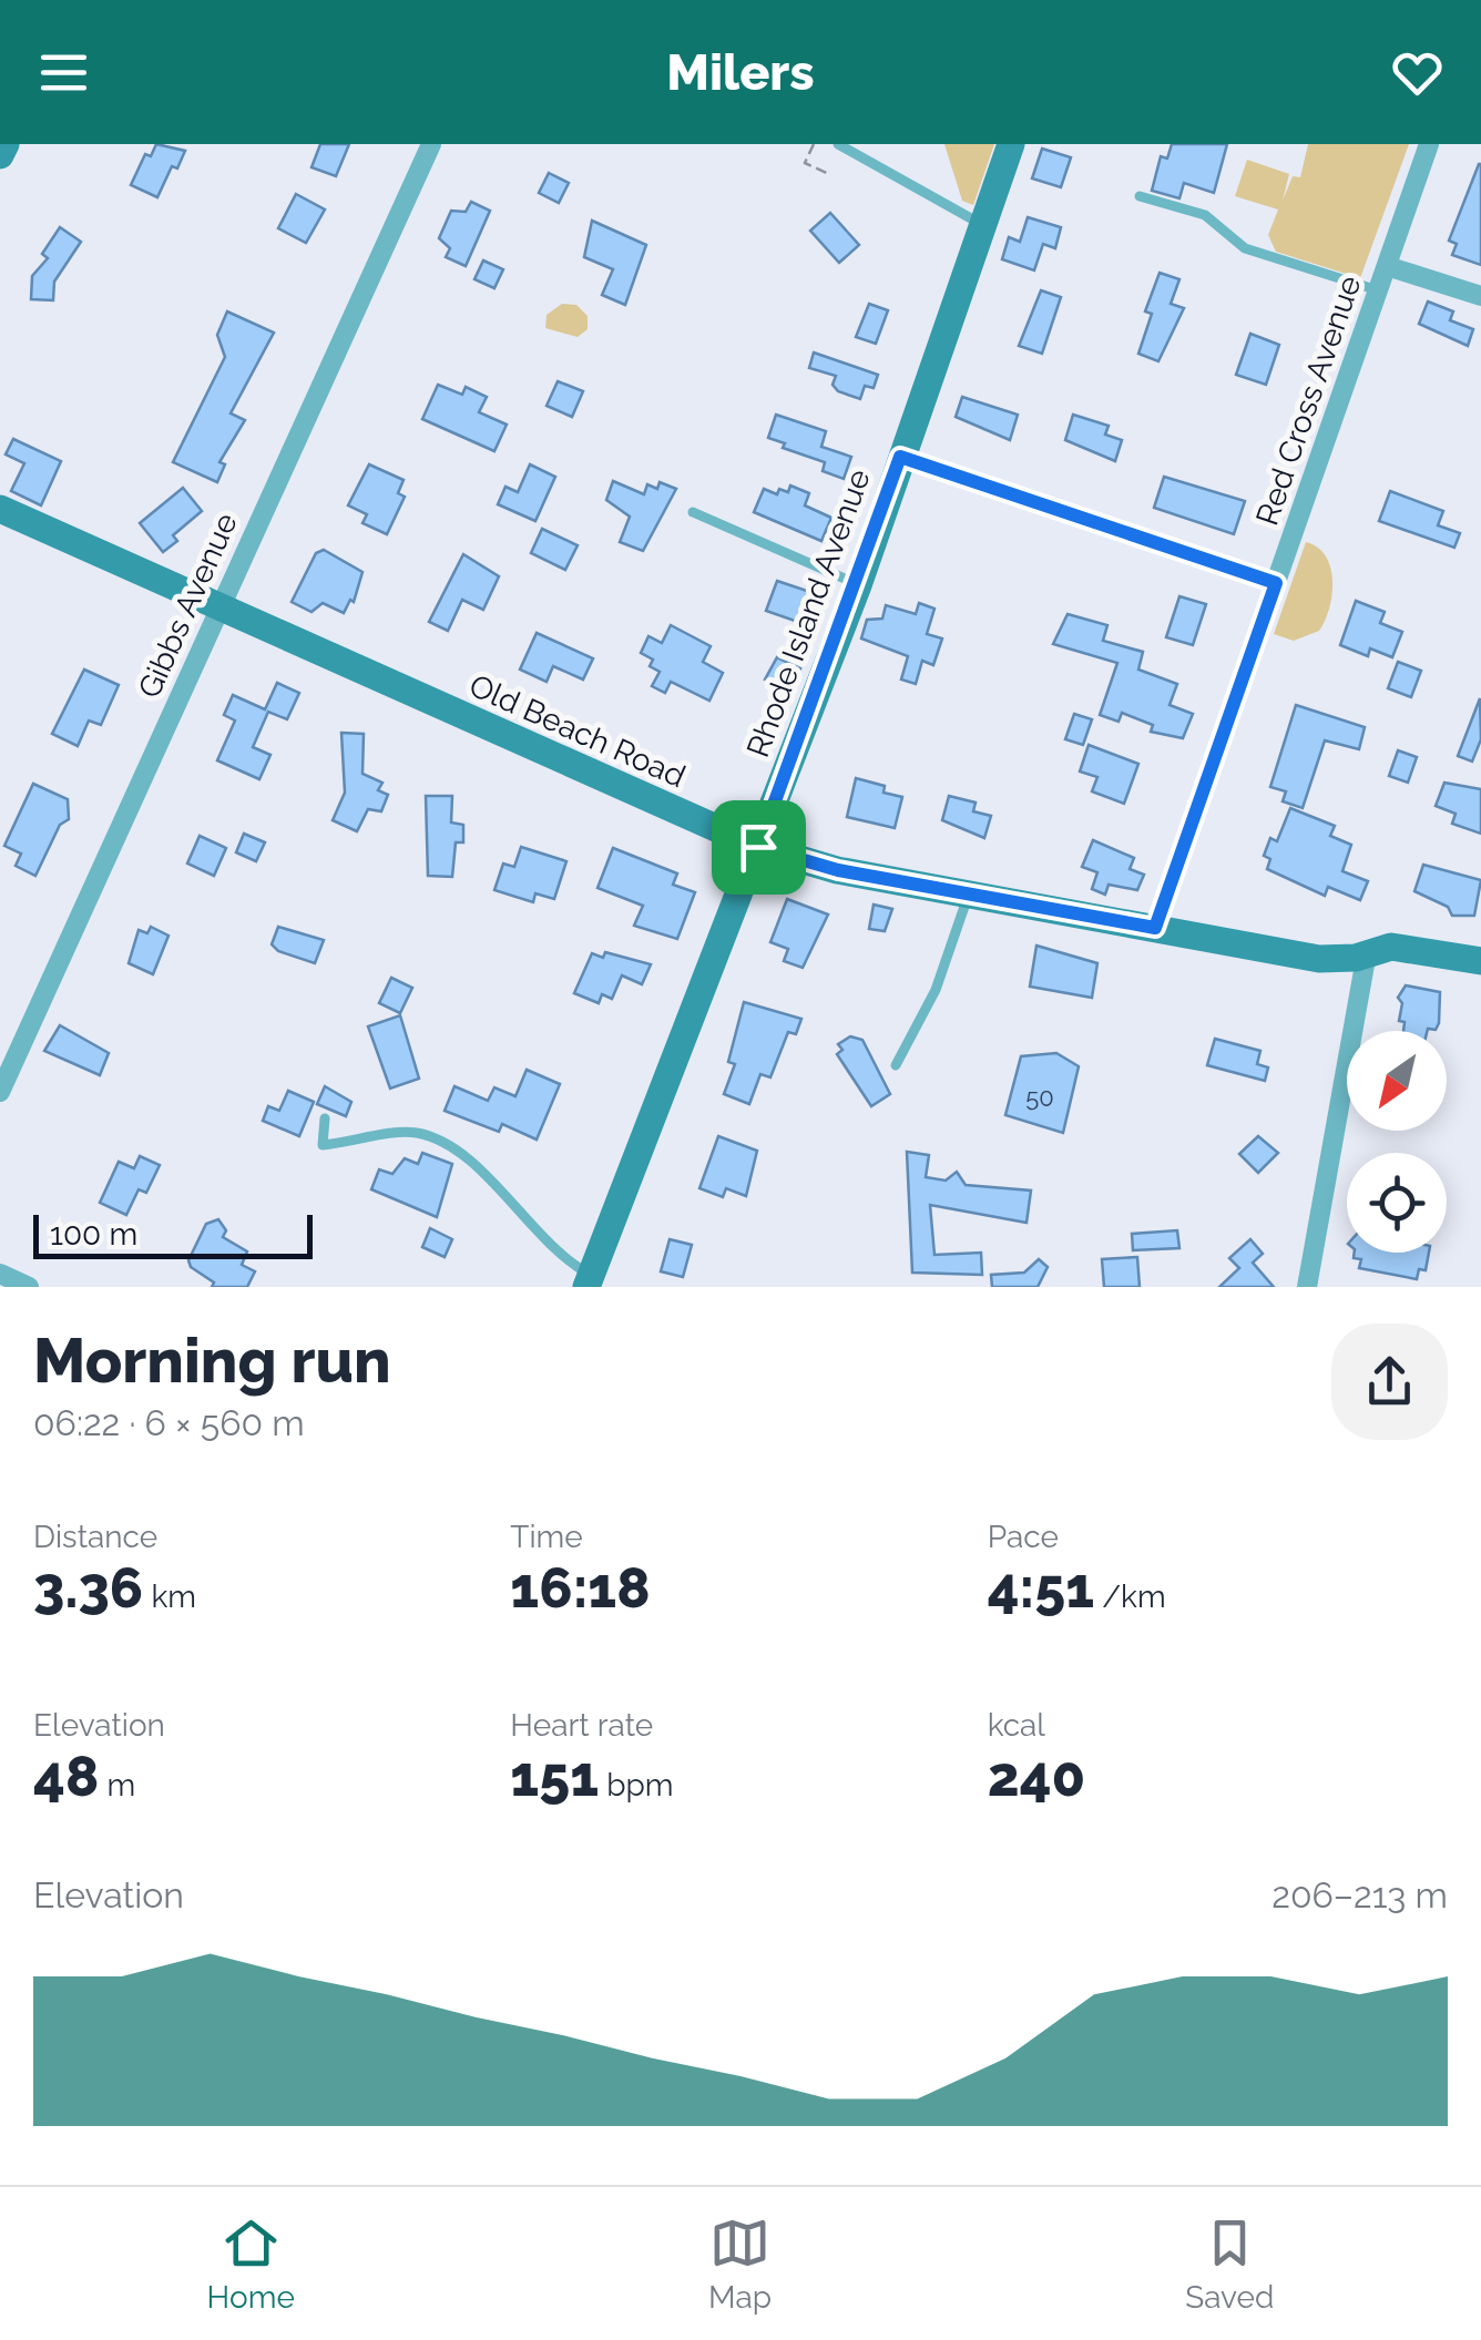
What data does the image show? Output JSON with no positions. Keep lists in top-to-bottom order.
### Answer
{
  "streets": {
    "street": [
      "Red Cross Avenue",
      "Gibbs Avenue",
      "Rhode Island Avenue",
      "Old Beach Road"
    ]
  },
  "crossings": [
    ["Red Cross Avenue", "Old Beach Road"],
    ["Gibbs Avenue", "Old Beach Road"],
    ["Rhode Island Avenue", "Old Beach Road"]
  ],
  "house_numbers": ["50"],
  "scale_bar": "100 m",
  "north": "bottom left",
  "page": {
    "header": "Milers",
    "scale": "100 m",
    "heading": ["Morning run", "06:22 · 6 × 560 m"],
    "stats": [
      ["Distance", "3.36 km"],
      ["Time", "16:18"],
      ["Pace", "4:51 /km"],
      ["Elevation", "48 m"],
      ["Heart rate", "151 bpm"],
      ["kcal", "240"]
    ],
    "chart": ["Elevation", "206–213 m"],
    "tabs": ["Home", "Map", "Saved"]
  }
}
